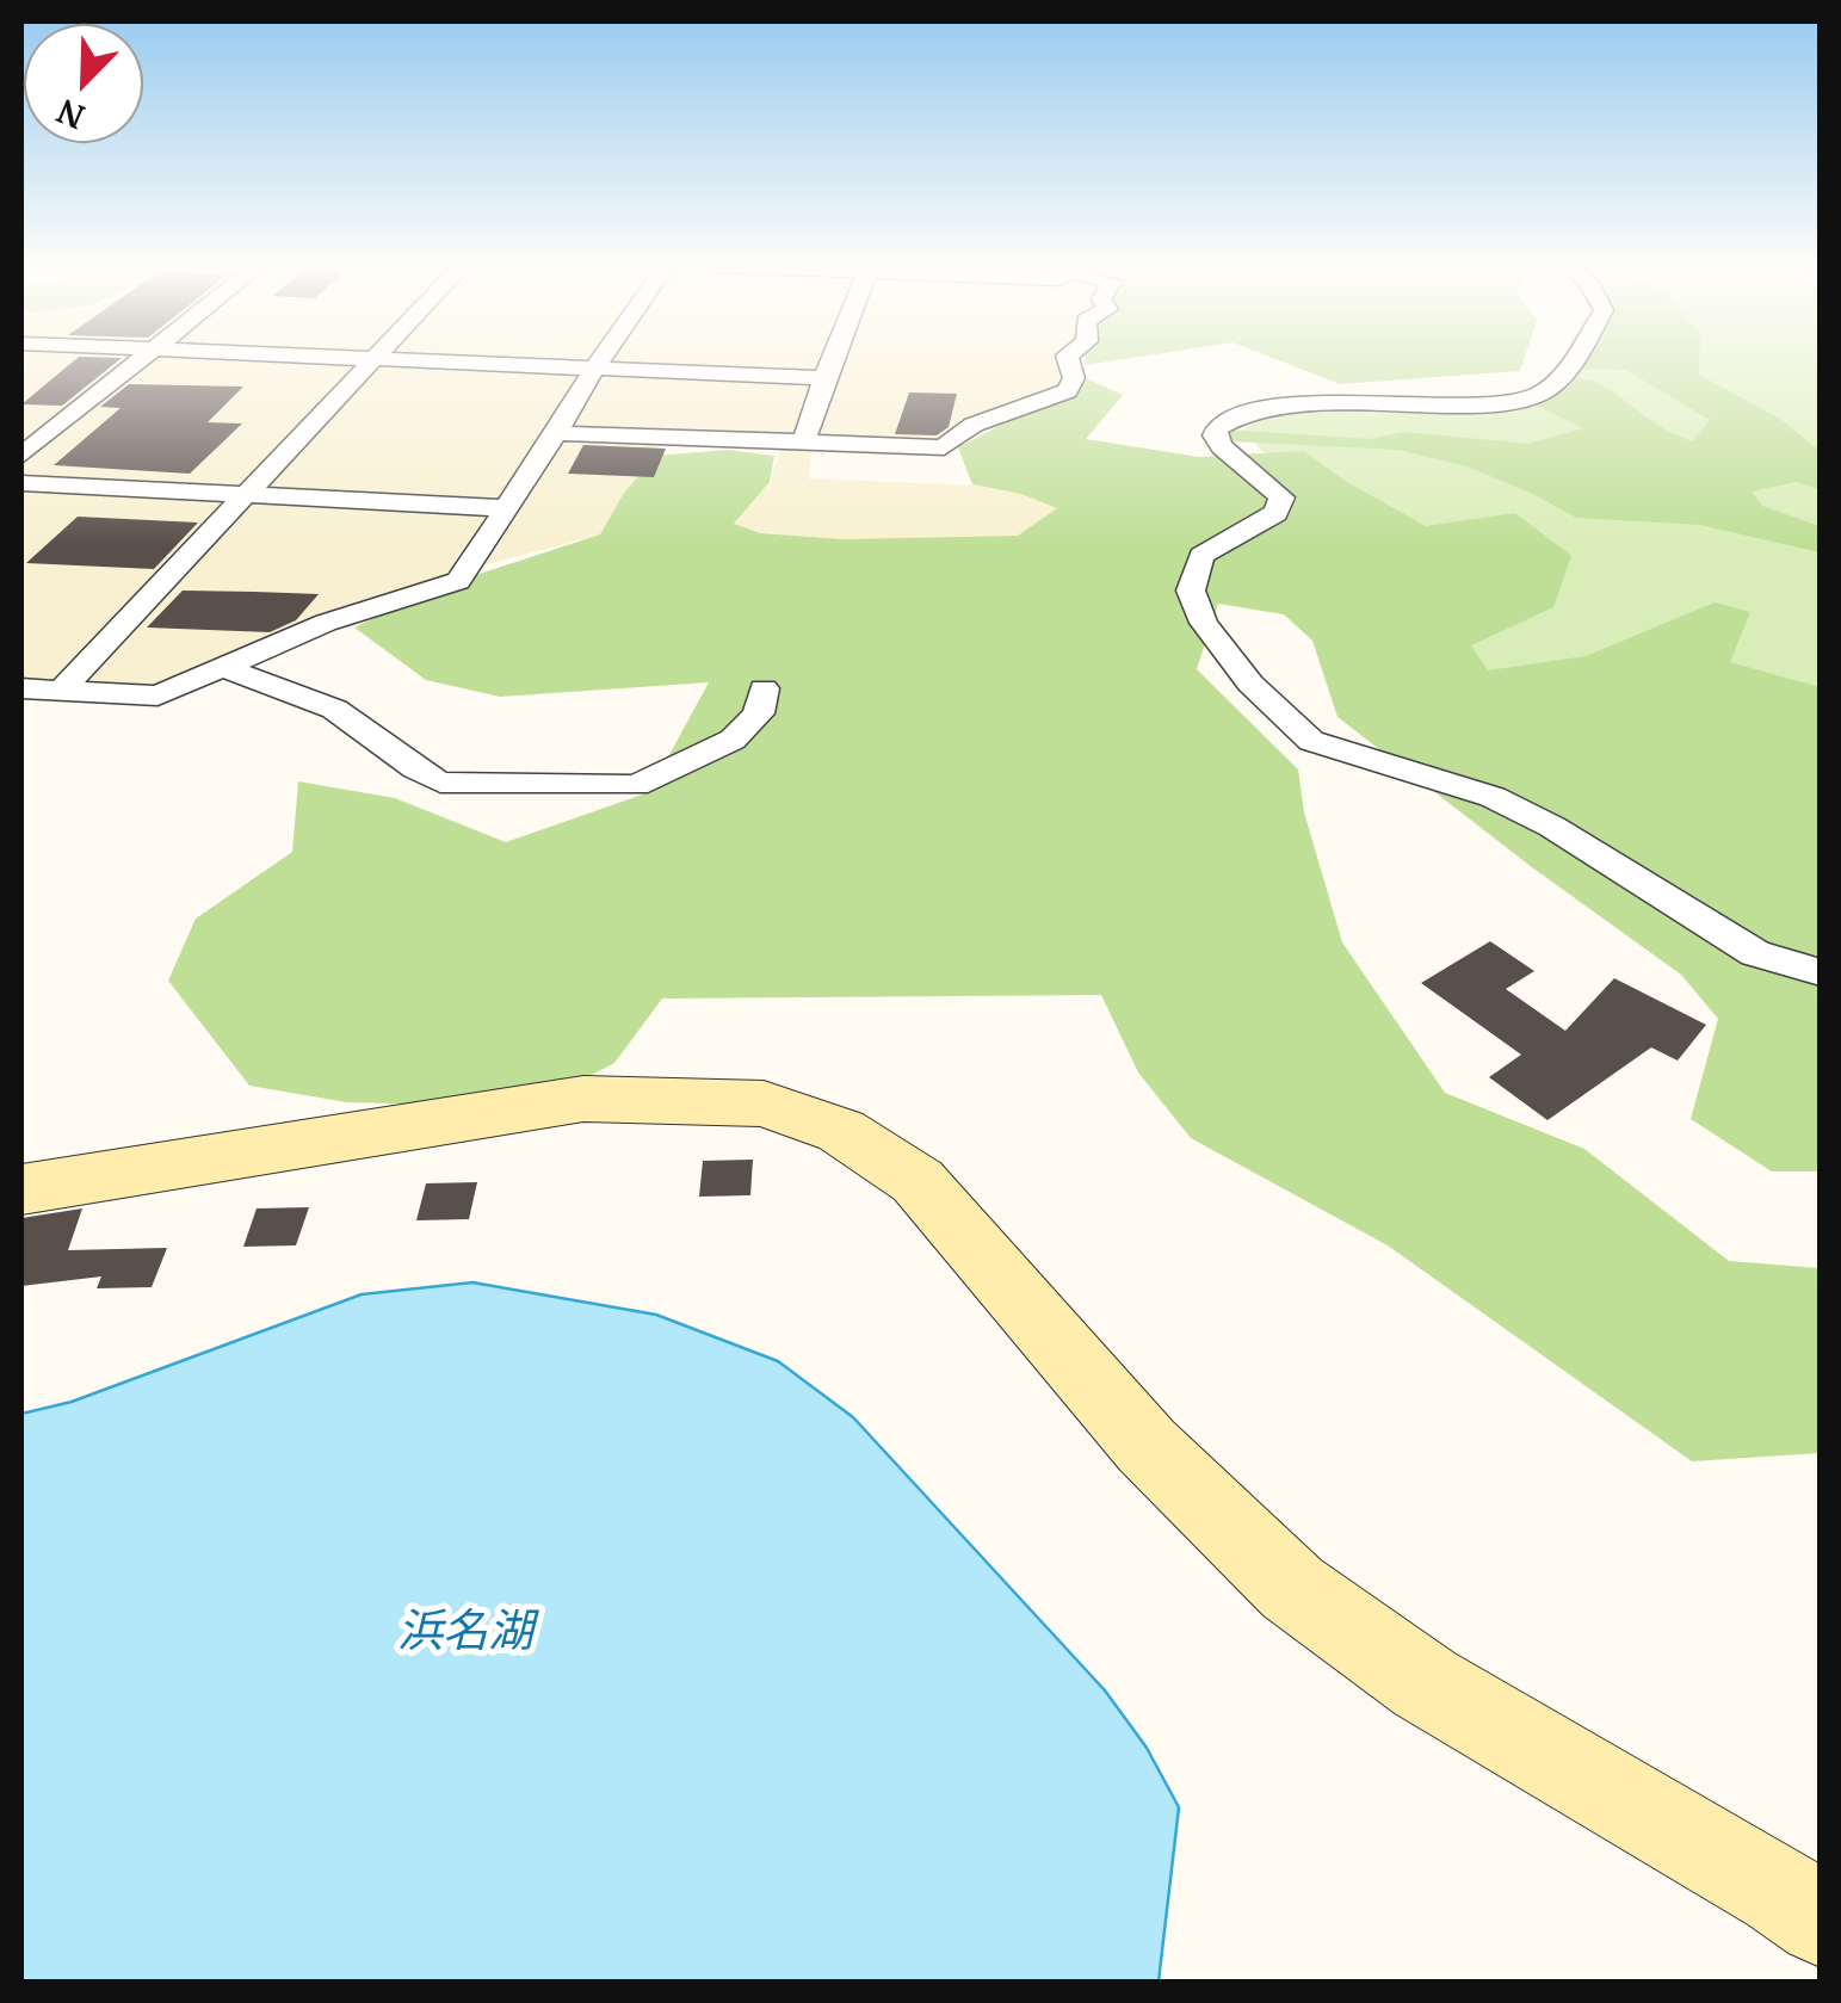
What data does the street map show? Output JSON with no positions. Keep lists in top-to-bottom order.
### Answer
{
  "water": ["浜名湖"],
  "north": "bottom left"
}
